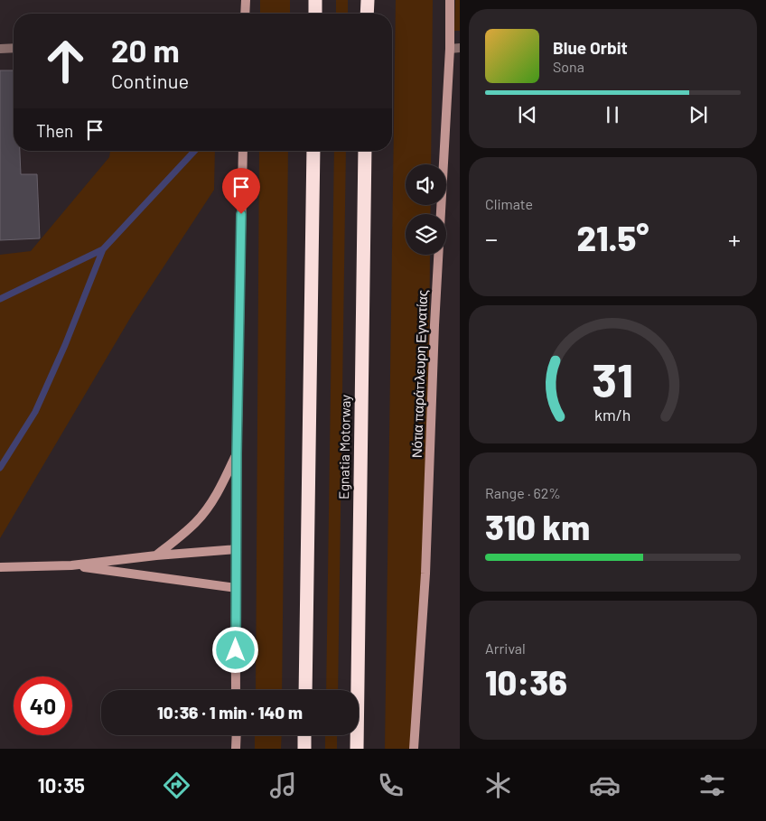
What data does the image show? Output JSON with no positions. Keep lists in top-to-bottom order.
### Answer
{
  "streets": {
    "highway": ["Egnatia Motorway"],
    "street": ["Νότια παράπλευρη Εγνατίας"]
  },
  "page": {
    "turn": ["20 m", "Continue"],
    "song": ["Blue Orbit", "Sona"],
    "then": "Then",
    "tile": [
      "Climate",
      ["Range · 62%", "310 km"],
      ["Arrival", "10:36"]
    ],
    "heat": ["−", "21.5°", "+"],
    "limit": "40",
    "trip": "10:36 · 1 min · 140 m",
    "tabs": "10:35",
    "gauge": ["31", "km/h"]
  }
}
